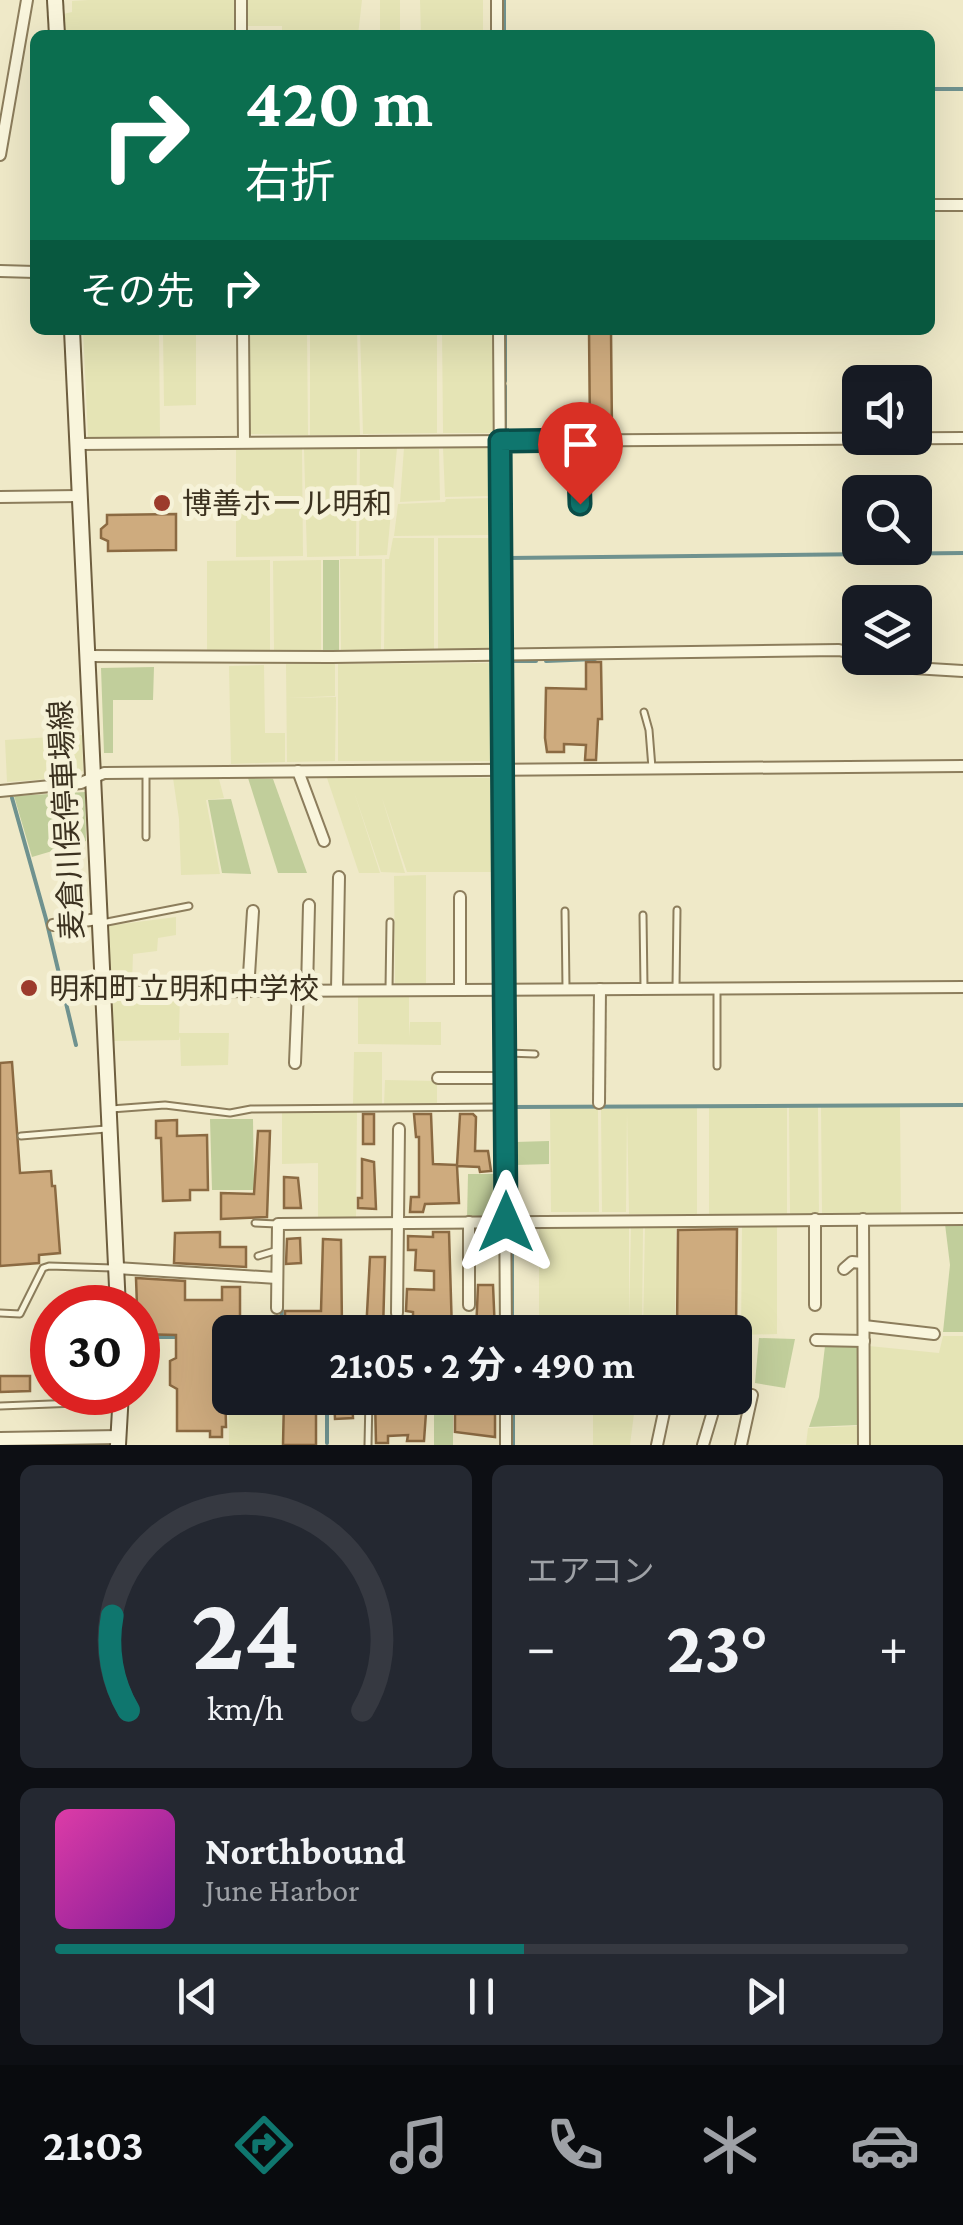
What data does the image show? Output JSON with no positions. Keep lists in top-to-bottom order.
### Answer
{
  "streets": {
    "main road": ["麦倉川俣停車場線"]
  },
  "places": ["博善ホール明和", "明和町立明和中学校"],
  "page": {
    "turn": ["420 m", "右折"],
    "then": "その先",
    "limit": "30",
    "trip": "21:05 · 2 分 · 490 m",
    "tile": "エアコン",
    "heat": ["−", "23°", "+"],
    "song": ["Northbound", "June Harbor"],
    "tabs": "21:03",
    "gauge": ["24", "km/h"]
  }
}
